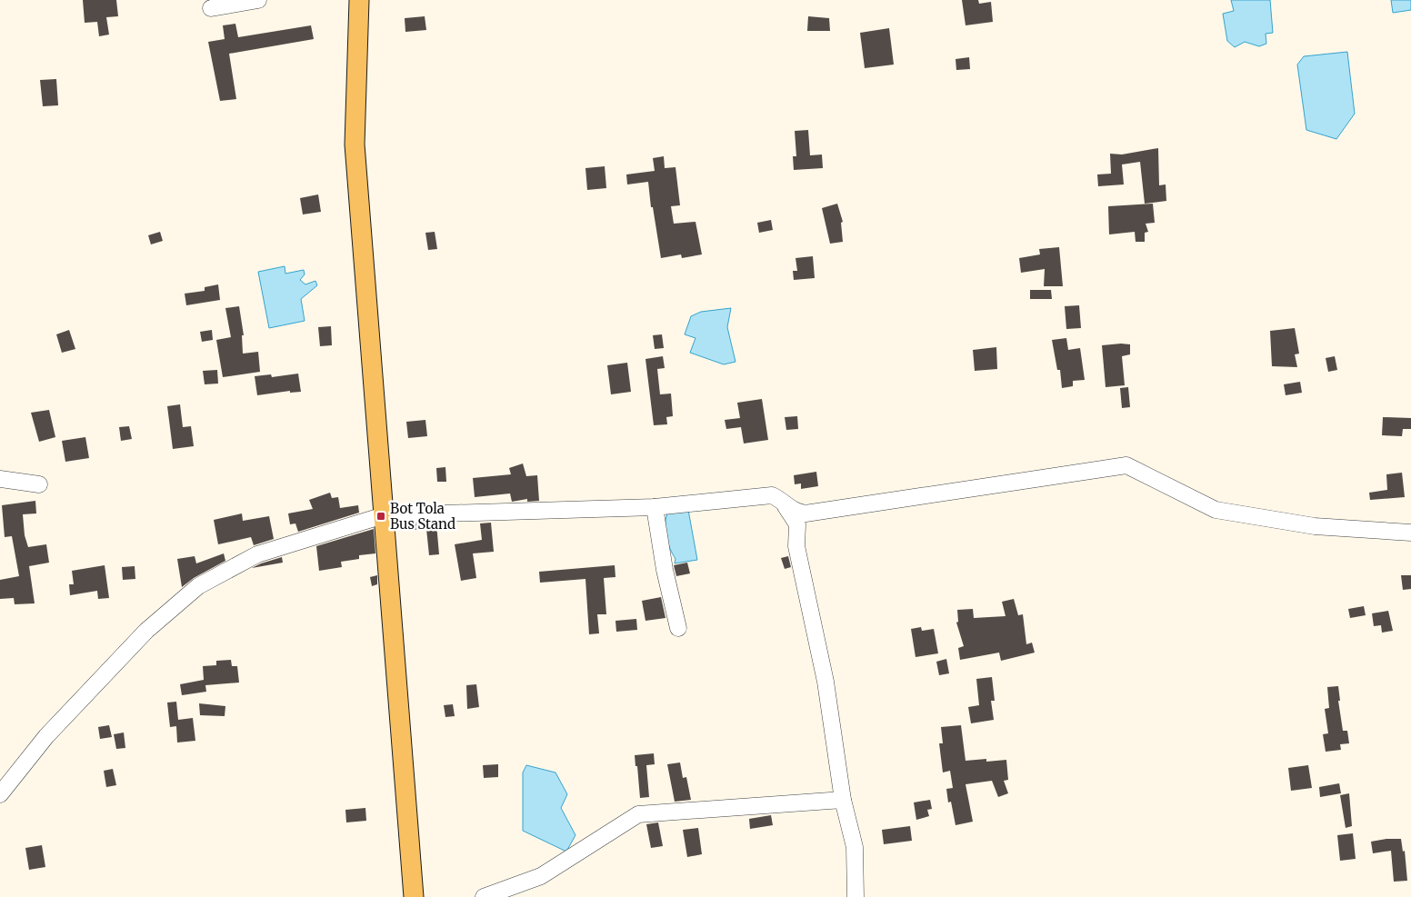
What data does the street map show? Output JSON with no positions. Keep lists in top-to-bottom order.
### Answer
{
  "places": {
    "transit": ["Bot Tola Bus Stand"]
  }
}
